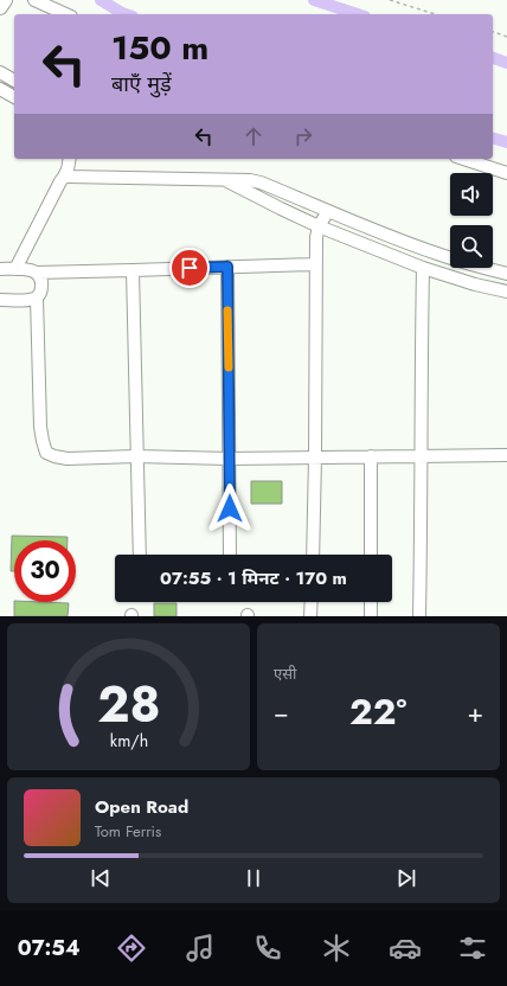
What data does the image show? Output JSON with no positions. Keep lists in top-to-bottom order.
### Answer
{
  "page": {
    "turn": ["150 m", "बाएँ मुड़ें"],
    "limit": "30",
    "trip": "07:55 · 1 मिनट · 170 m",
    "tile": "एसी",
    "heat": ["−", "22°", "+"],
    "song": ["Open Road", "Tom Ferris"],
    "tabs": "07:54",
    "gauge": ["28", "km/h"]
  }
}
